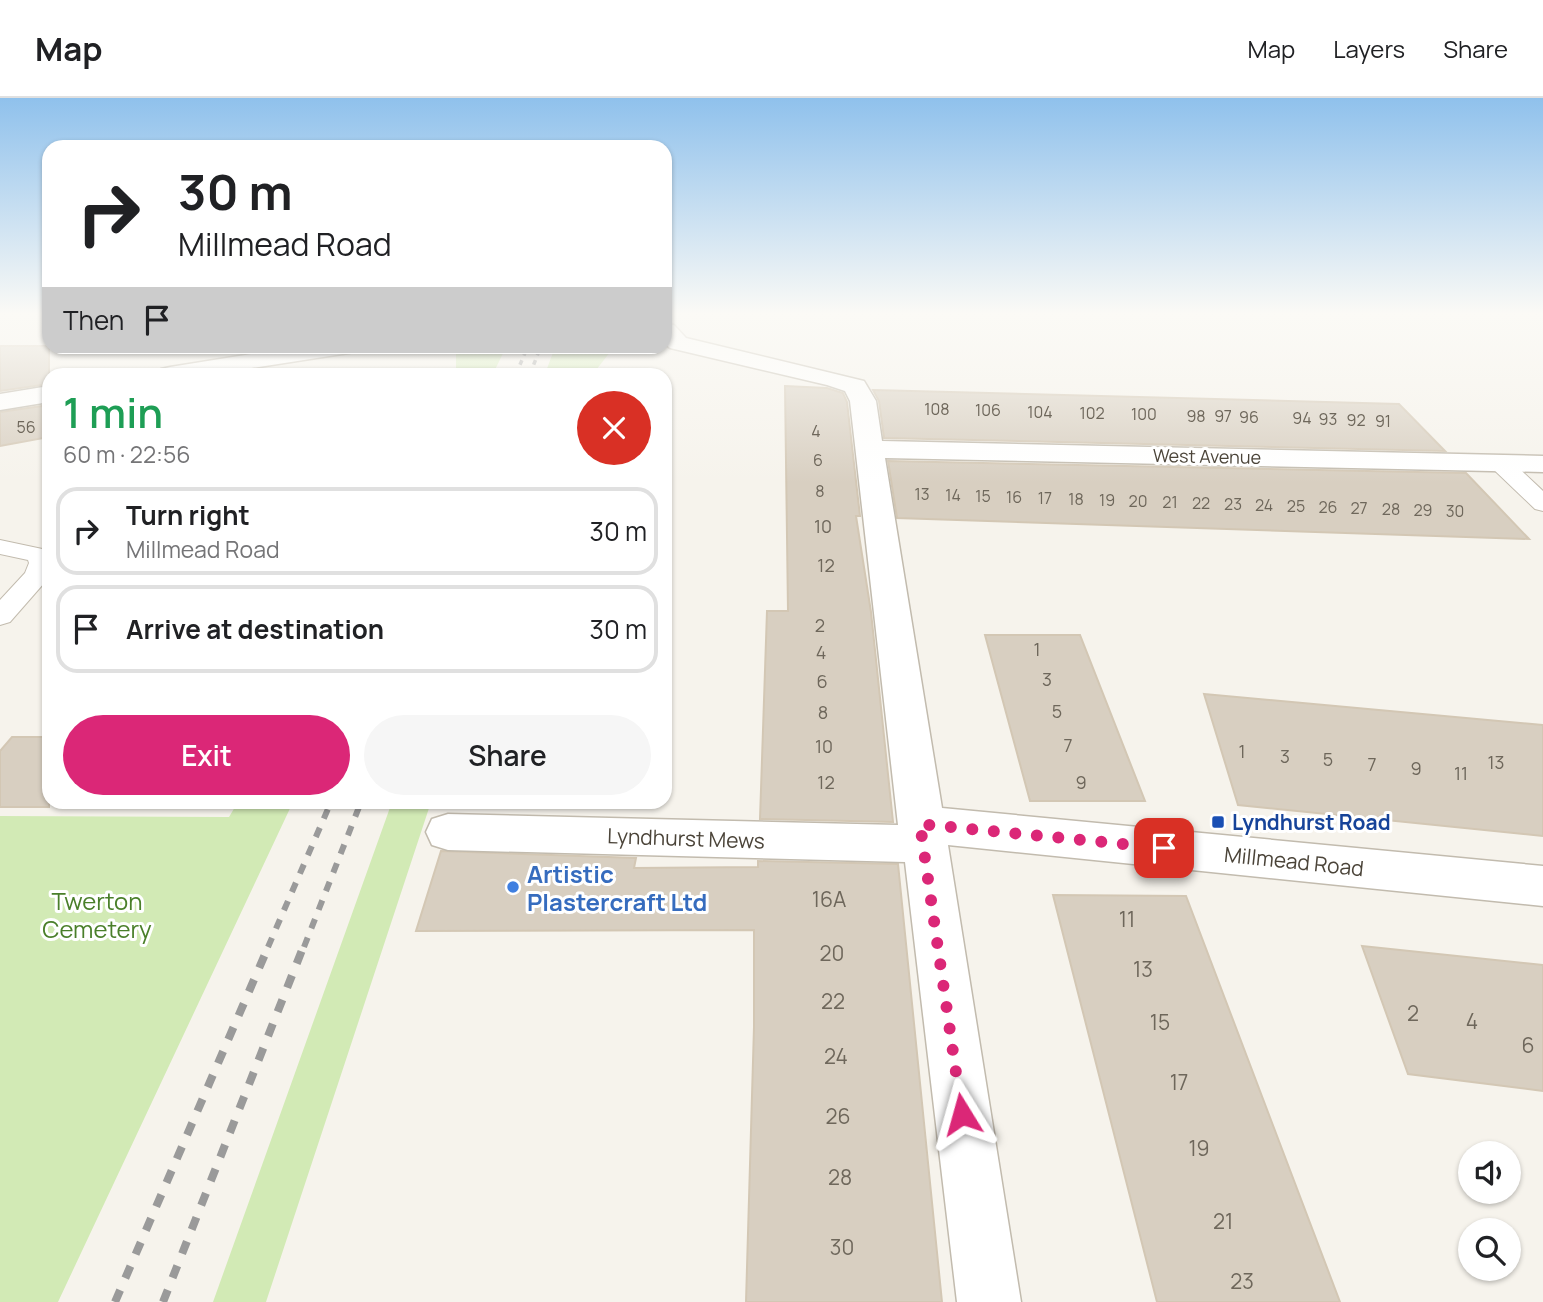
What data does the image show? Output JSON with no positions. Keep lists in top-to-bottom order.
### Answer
{
  "streets": {
    "street": ["West Avenue", "Lyndhurst Mews", "Millmead Road"]
  },
  "crossings": [
    ["Lyndhurst Mews", "Millmead Road"]
  ],
  "parks": ["Twerton Cemetery"],
  "places": {
    "transit": ["Lyndhurst Road"],
    "other": ["Artistic Plastercraft Ltd"]
  },
  "house_numbers": [
    "108",
    "106",
    "104",
    "102",
    "100",
    "98",
    "97",
    "96",
    "94",
    "93",
    "92",
    "91",
    "56",
    "4",
    "6",
    "8",
    "13",
    "14",
    "15",
    "16",
    "17",
    "18",
    "19",
    "20",
    "21",
    "22",
    "23",
    "24",
    "25",
    "26",
    "27",
    "28",
    "29",
    "30",
    "10",
    "12",
    "2",
    "1",
    "4",
    "3",
    "6",
    "5",
    "8",
    "7",
    "10",
    "1",
    "3",
    "5",
    "13",
    "7",
    "9",
    "11",
    "12",
    "9",
    "16A",
    "11",
    "20",
    "13",
    "22",
    "2",
    "4",
    "15",
    "6",
    "24",
    "17",
    "26",
    "19",
    "28",
    "21",
    "30",
    "23"
  ],
  "page": {
    "header": "Map",
    "nav": ["Map", "Layers", "Share"],
    "turn": ["30 m", "Millmead Road"],
    "then": "Then",
    "heading": ["1 min", "60 m · 22:56"],
    "list": [
      {
        "name": "Turn right",
        "note": "Millmead Road",
        "value": "30 m"
      },
      {
        "name": "Arrive at destination",
        "value": "30 m"
      }
    ],
    "buttons": ["Exit", "Share"]
  }
}
